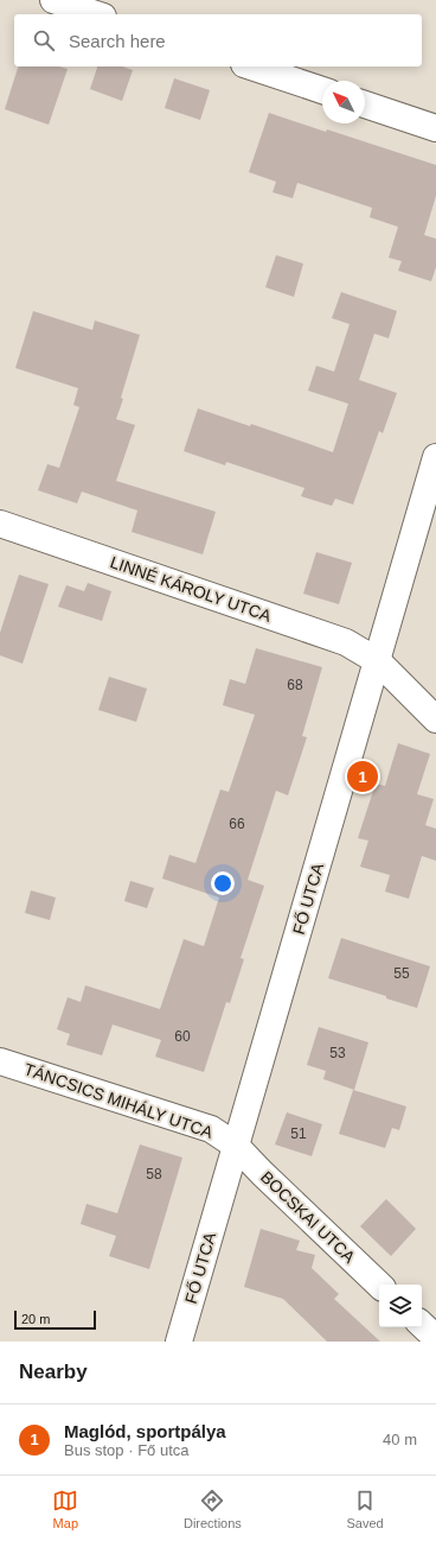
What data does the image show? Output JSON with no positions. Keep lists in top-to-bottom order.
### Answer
{
  "streets": {
    "street": [
      "LINNÉ KÁROLY UTCA",
      "FŐ UTCA",
      "TÁNCSICS MIHÁLY UTCA",
      "BOCSKAI UTCA"
    ]
  },
  "crossings": [
    ["LINNÉ KÁROLY UTCA", "FŐ UTCA"],
    ["FŐ UTCA", "TÁNCSICS MIHÁLY UTCA"],
    ["FŐ UTCA", "BOCSKAI UTCA"],
    ["TÁNCSICS MIHÁLY UTCA", "BOCSKAI UTCA"]
  ],
  "house_numbers": [
    "68",
    "66",
    "55",
    "60",
    "53",
    "51",
    "58"
  ],
  "scale_bar": "20 m",
  "north": "top left",
  "page": {
    "search": "Search here",
    "pins": "1",
    "scale": "20 m",
    "heading": "Nearby",
    "list": [
      {
        "mark": "1",
        "name": "Maglód, sportpálya",
        "note": "Bus stop · Fő utca",
        "value": "40 m"
      }
    ],
    "nav": ["Map", "Directions", "Saved"]
  }
}
